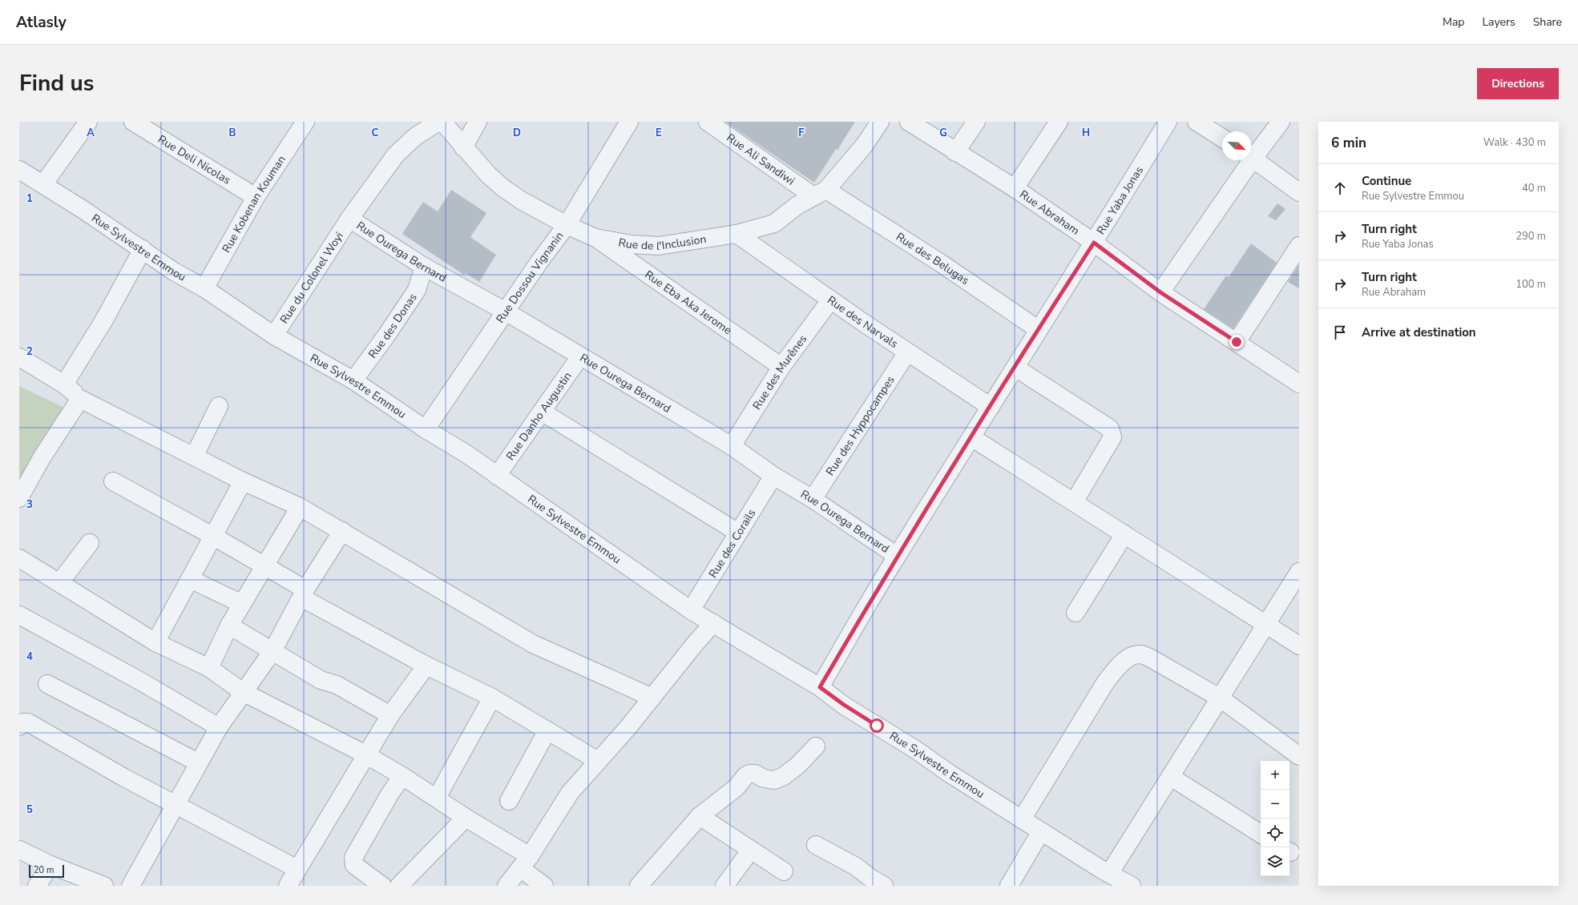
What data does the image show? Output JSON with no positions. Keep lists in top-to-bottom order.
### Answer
{
  "streets": {
    "street": [
      "Rue Deli Nicolas",
      "Rue Ali Sandiwi",
      "Rue Yaba Jonas",
      "Rue Kobenan Kouman",
      "Rue Abraham",
      "Rue de l'Inclusion",
      "Rue Sylvestre Emmou",
      "Rue Ourega Bernard",
      "Rue des Belugas",
      "Rue Dossou Vignanin",
      "Rue du Colonel Woyi",
      "Rue Eba Aka Jerome",
      "Rue des Narvals",
      "Rue des Donas",
      "Rue des Murênes",
      "Rue Danho Augustin",
      "Rue des Hyppocampes",
      "Rue des Corails"
    ]
  },
  "crossings": [
    ["Rue Deli Nicolas", "Rue Kobenan Kouman"],
    ["Rue Ali Sandiwi", "Rue de l'Inclusion"],
    ["Rue Ali Sandiwi", "Rue des Belugas"],
    ["Rue Yaba Jonas", "Rue Abraham"],
    ["Rue Yaba Jonas", "Rue Sylvestre Emmou"],
    ["Rue Yaba Jonas", "Rue Ourega Bernard"],
    ["Rue Yaba Jonas", "Rue des Belugas"],
    ["Rue Yaba Jonas", "Rue des Narvals"],
    ["Rue Kobenan Kouman", "Rue Sylvestre Emmou"],
    ["Rue de l'Inclusion", "Rue des Belugas"],
    ["Rue de l'Inclusion", "Rue Dossou Vignanin"],
    ["Rue de l'Inclusion", "Rue Eba Aka Jerome"],
    ["Rue de l'Inclusion", "Rue des Narvals"],
    ["Rue Sylvestre Emmou", "Rue Dossou Vignanin"],
    ["Rue Sylvestre Emmou", "Rue du Colonel Woyi"],
    ["Rue Sylvestre Emmou", "Rue des Donas"],
    ["Rue Sylvestre Emmou", "Rue Danho Augustin"],
    ["Rue Sylvestre Emmou", "Rue des Corails"],
    ["Rue Ourega Bernard", "Rue Dossou Vignanin"],
    ["Rue Ourega Bernard", "Rue du Colonel Woyi"],
    ["Rue Ourega Bernard", "Rue des Donas"],
    ["Rue Ourega Bernard", "Rue des Murênes"],
    ["Rue Ourega Bernard", "Rue Danho Augustin"],
    ["Rue Ourega Bernard", "Rue des Hyppocampes"],
    ["Rue Ourega Bernard", "Rue des Corails"],
    ["Rue Eba Aka Jerome", "Rue des Murênes"],
    ["Rue des Narvals", "Rue des Murênes"],
    ["Rue des Narvals", "Rue des Hyppocampes"]
  ],
  "scale_bar": "20 m",
  "north": "bottom right",
  "page": {
    "header": "Atlasly",
    "nav": ["Map", "Layers", "Share"],
    "title": "Find us",
    "buttons": "Directions",
    "heading": ["6 min", "Walk · 430 m"],
    "list": [
      ["Continue", "Rue Sylvestre Emmou", "40 m"],
      ["Turn right", "Rue Yaba Jonas", "290 m"],
      ["Turn right", "Rue Abraham", "100 m"],
      "Arrive at destination"
    ],
    "map_buttons": ["+", "−"],
    "scale": "20 m"
  },
  "grid": {
    "columns": [
      "A",
      "B",
      "C",
      "D",
      "E",
      "F",
      "G",
      "H"
    ],
    "rows": [
      "1",
      "2",
      "3",
      "4",
      "5"
    ]
  }
}
